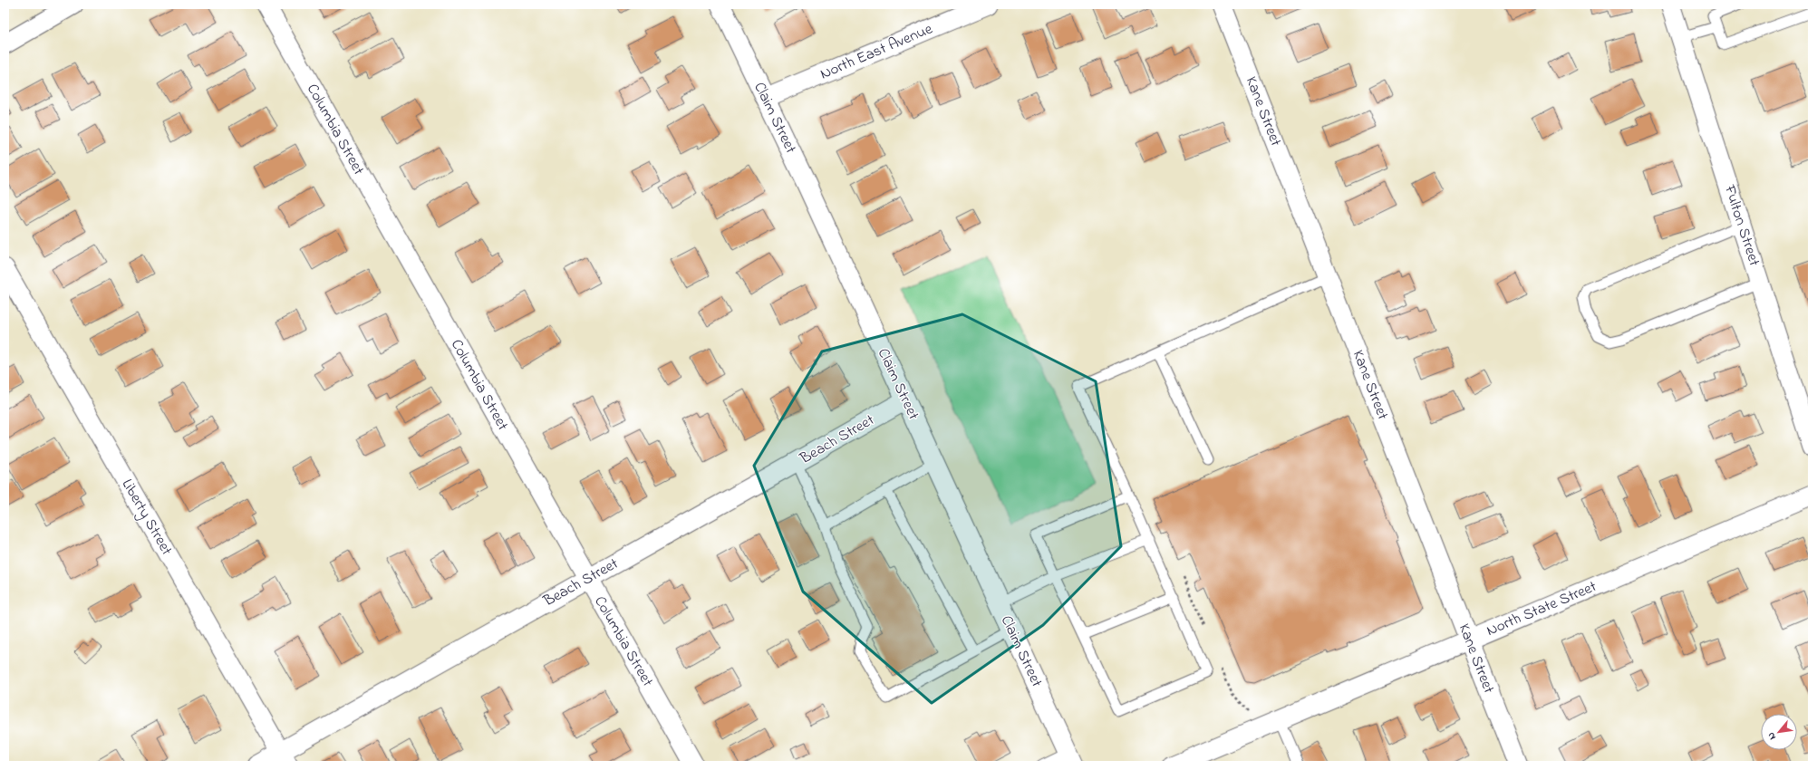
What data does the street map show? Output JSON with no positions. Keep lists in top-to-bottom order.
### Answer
{
  "streets": {
    "street": [
      "North East Avenue",
      "Kane Street",
      "Claim Street",
      "Columbia Street",
      "Fulton Street",
      "Beach Street",
      "Liberty Street",
      "North State Street"
    ]
  },
  "crossings": [
    ["North East Avenue", "Claim Street"],
    ["Kane Street", "North State Street"],
    ["Claim Street", "Beach Street"],
    ["Columbia Street", "Beach Street"],
    ["Beach Street", "Liberty Street"]
  ],
  "north": "bottom left"
}
